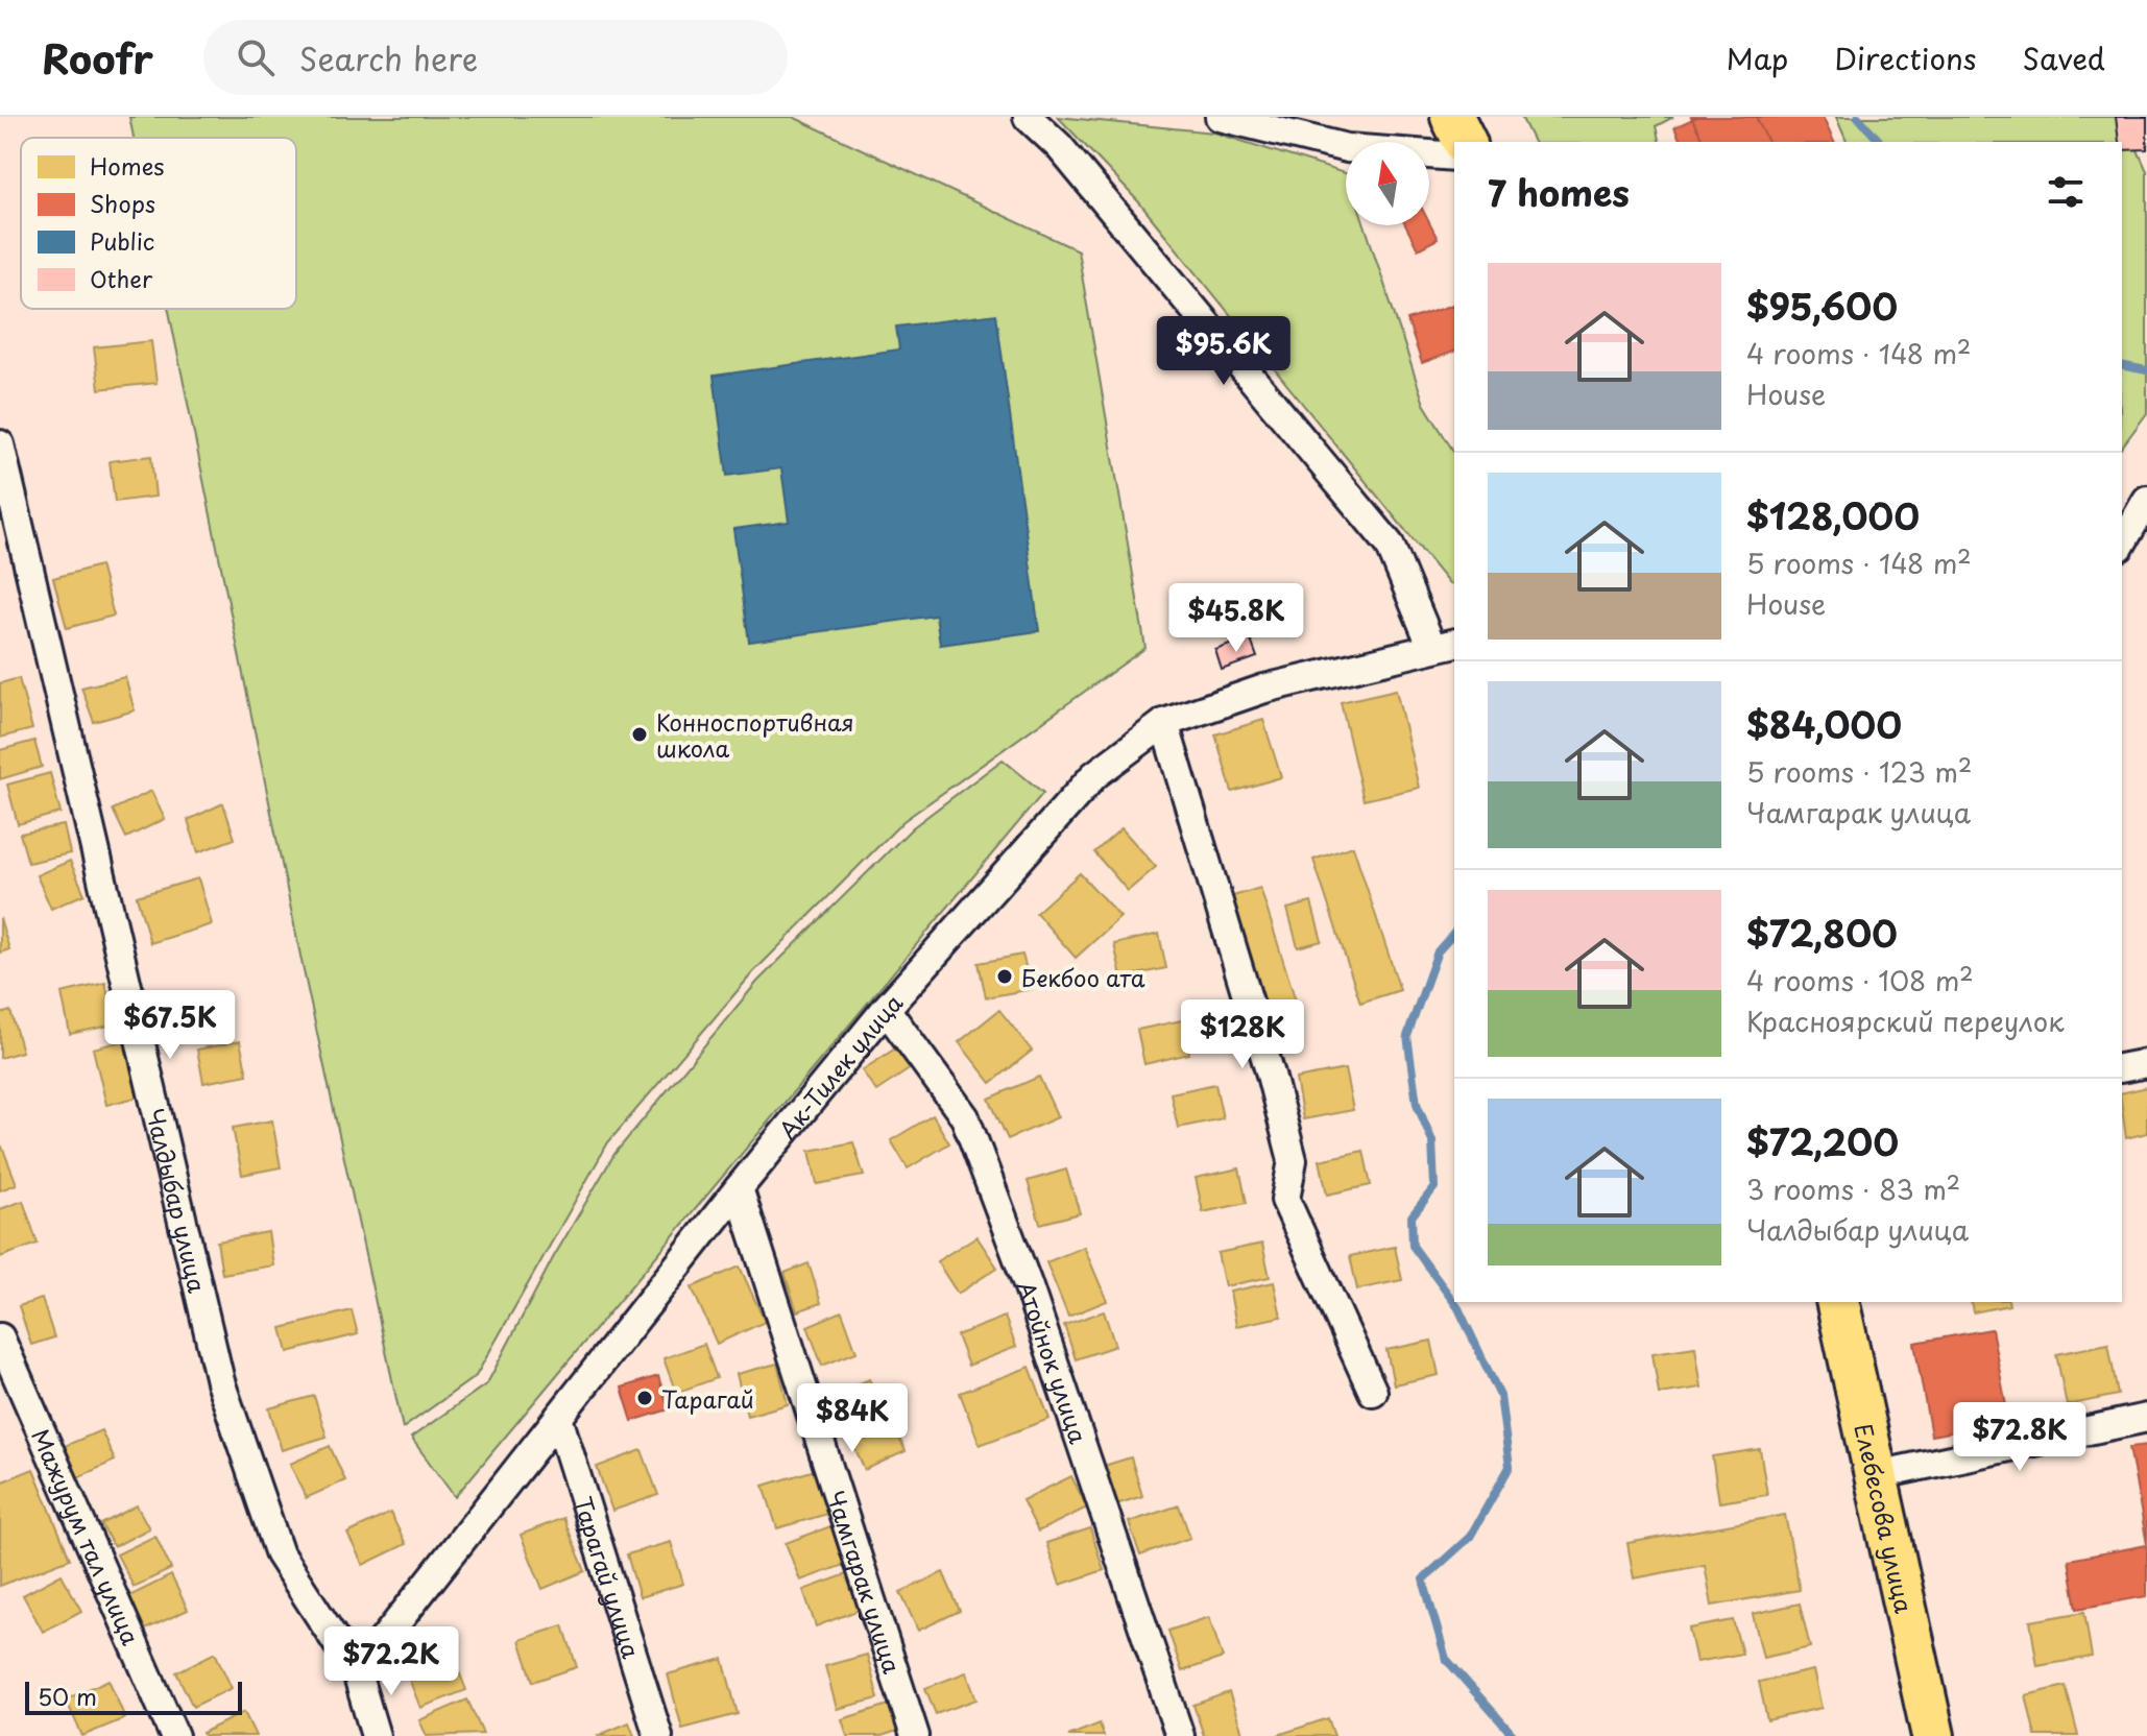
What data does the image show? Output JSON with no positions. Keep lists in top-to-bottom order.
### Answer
{
  "streets": {
    "main road": ["Елебесова улица"],
    "street": [
      "Ак-Тилек улица",
      "Чалдыбар улица",
      "Атойнок улица",
      "Мажурум тал улица",
      "Тарагай улица",
      "Чамгарак улица"
    ]
  },
  "crossings": [
    ["Ак-Тилек улица", "Чалдыбар улица"],
    ["Ак-Тилек улица", "Атойнок улица"],
    ["Ак-Тилек улица", "Тарагай улица"],
    ["Ак-Тилек улица", "Чамгарак улица"]
  ],
  "places": ["Конноспортивная школа", "Бекбоо ата", "Тарагай"],
  "legend": [
    "Homes",
    "Shops",
    "Public",
    "Other"
  ],
  "scale_bar": "50 m",
  "north": "top",
  "page": {
    "header": "Roofr",
    "search": "Search here",
    "nav": ["Map", "Directions", "Saved"],
    "heading": "7 homes",
    "list": [
      {
        "name": "$95,600",
        "note": "4 rooms · 148 m² · House"
      },
      {
        "name": "$128,000",
        "note": "5 rooms · 148 m² · House"
      },
      {
        "name": "$84,000",
        "note": "5 rooms · 123 m² · Чамгарак улица"
      },
      {
        "name": "$72,800",
        "note": "4 rooms · 108 m² · Красноярский переулок"
      },
      {
        "name": "$72,200",
        "note": "3 rooms · 83 m² · Чалдыбар улица"
      }
    ],
    "price": [
      "$95.6K",
      "$45.8K",
      "$67.5K",
      "$128K",
      "$84K",
      "$72.8K",
      "$72.2K"
    ],
    "scale": "50 m"
  }
}
